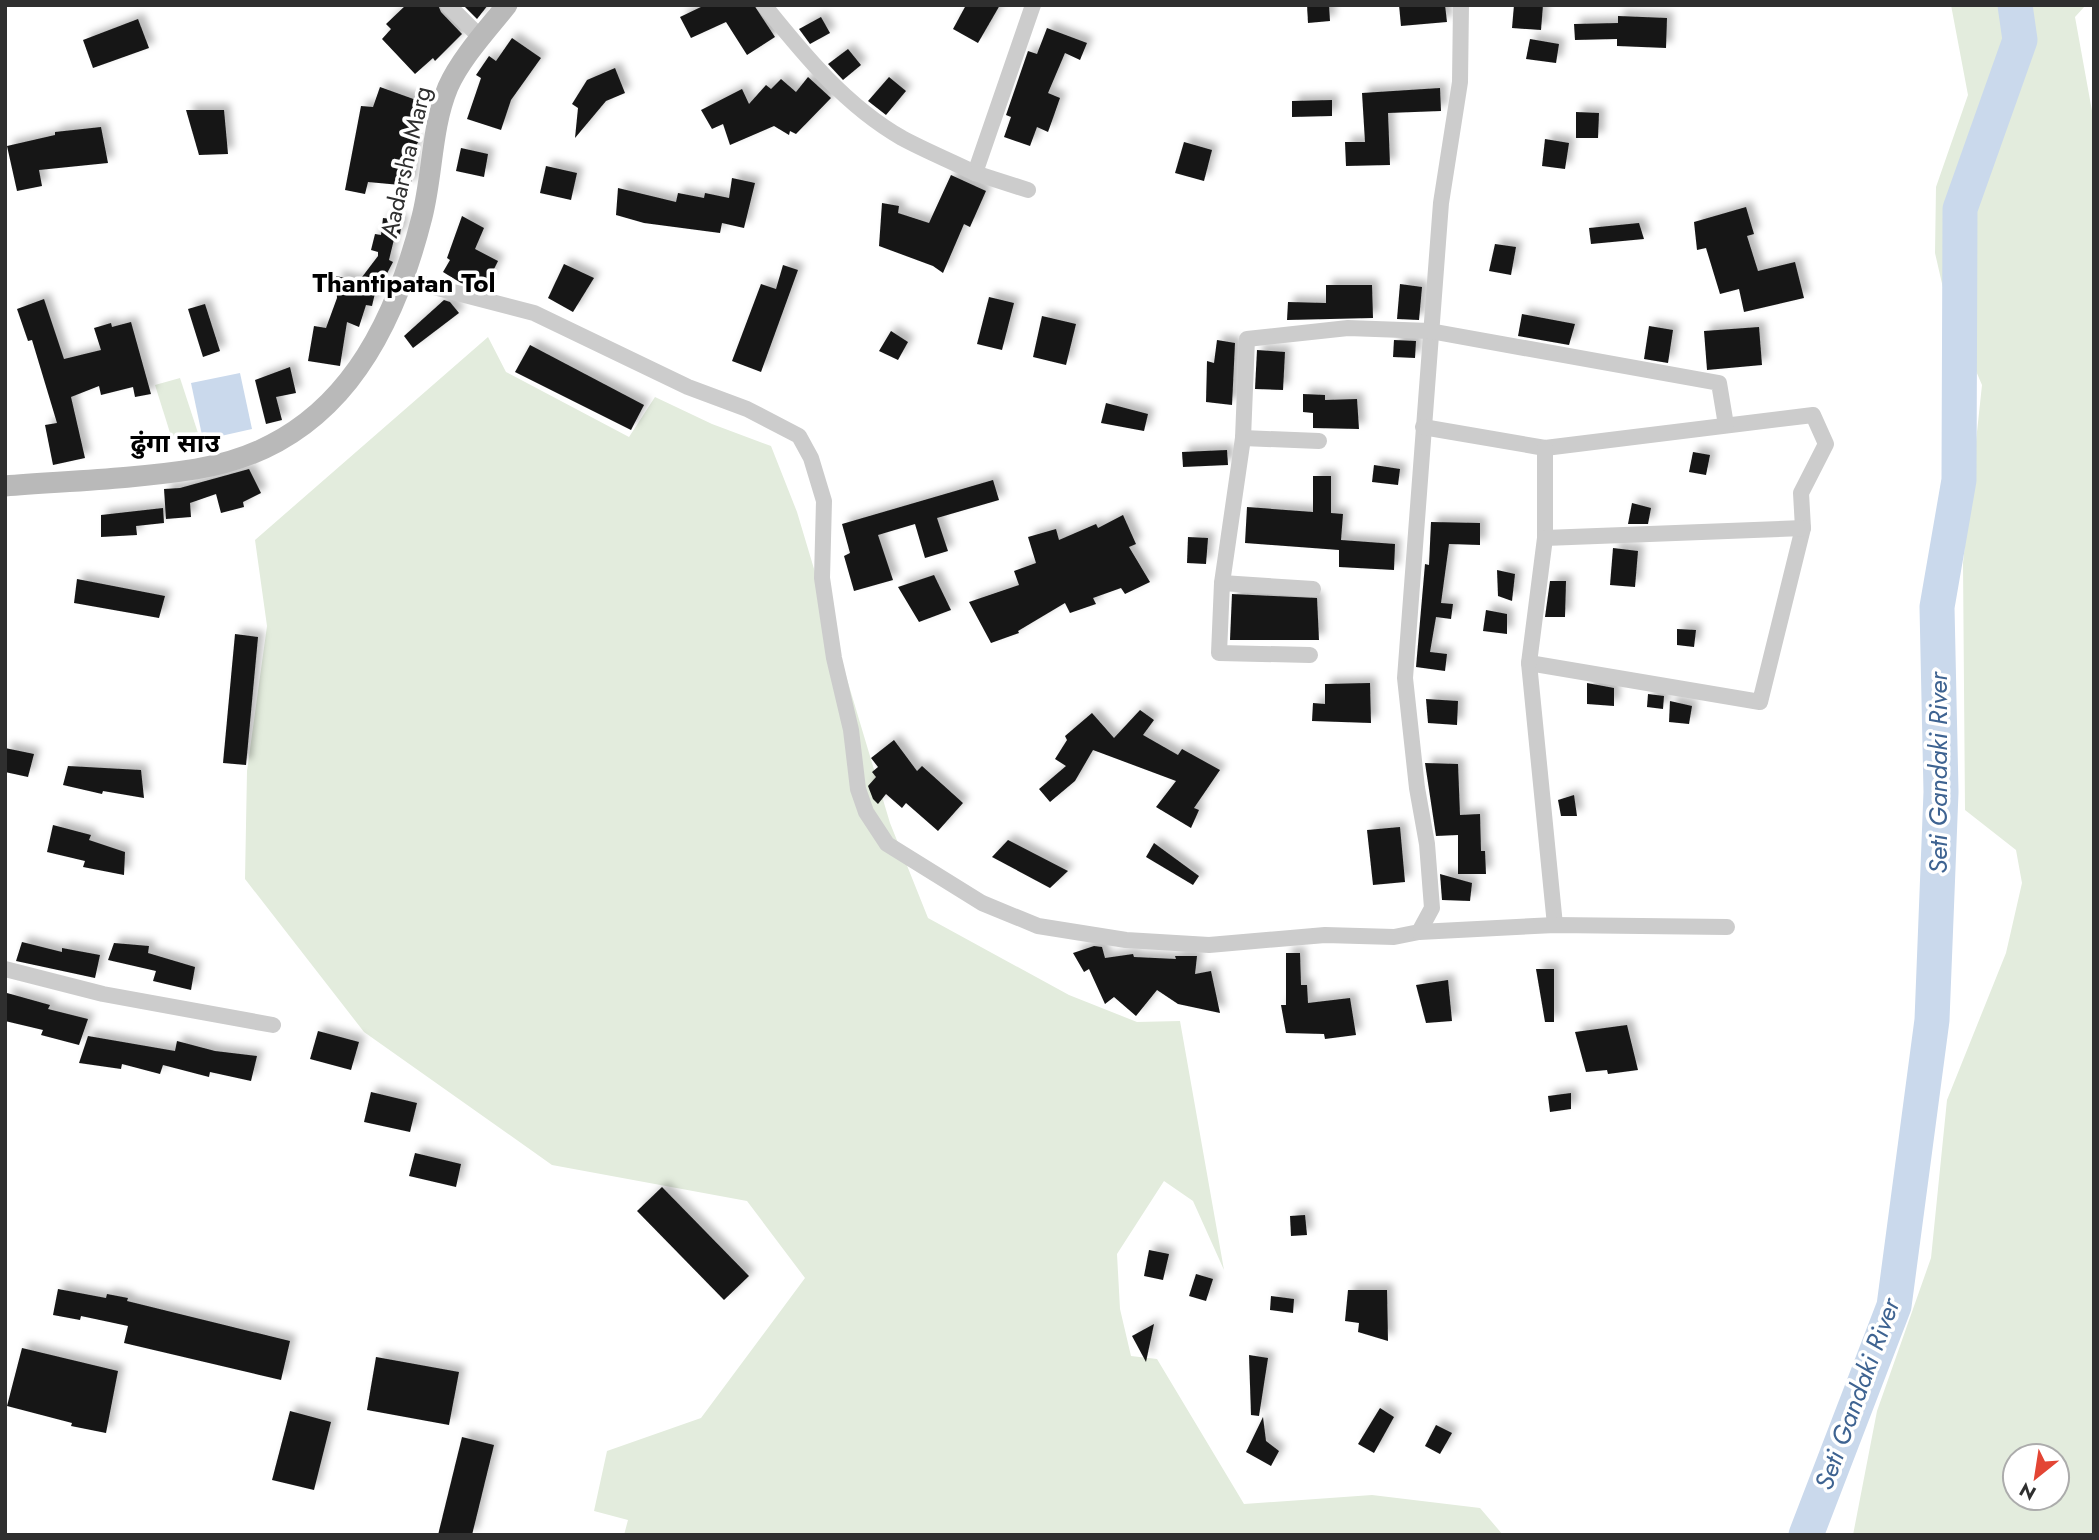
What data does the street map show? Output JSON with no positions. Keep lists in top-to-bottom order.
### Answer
{
  "streets": {
    "main road": ["Aadarsha Marg"]
  },
  "districts": ["Thantipatan Tol", "ढुंगा साउ"],
  "water": ["Seti Gandaki River"],
  "north": "bottom left"
}
